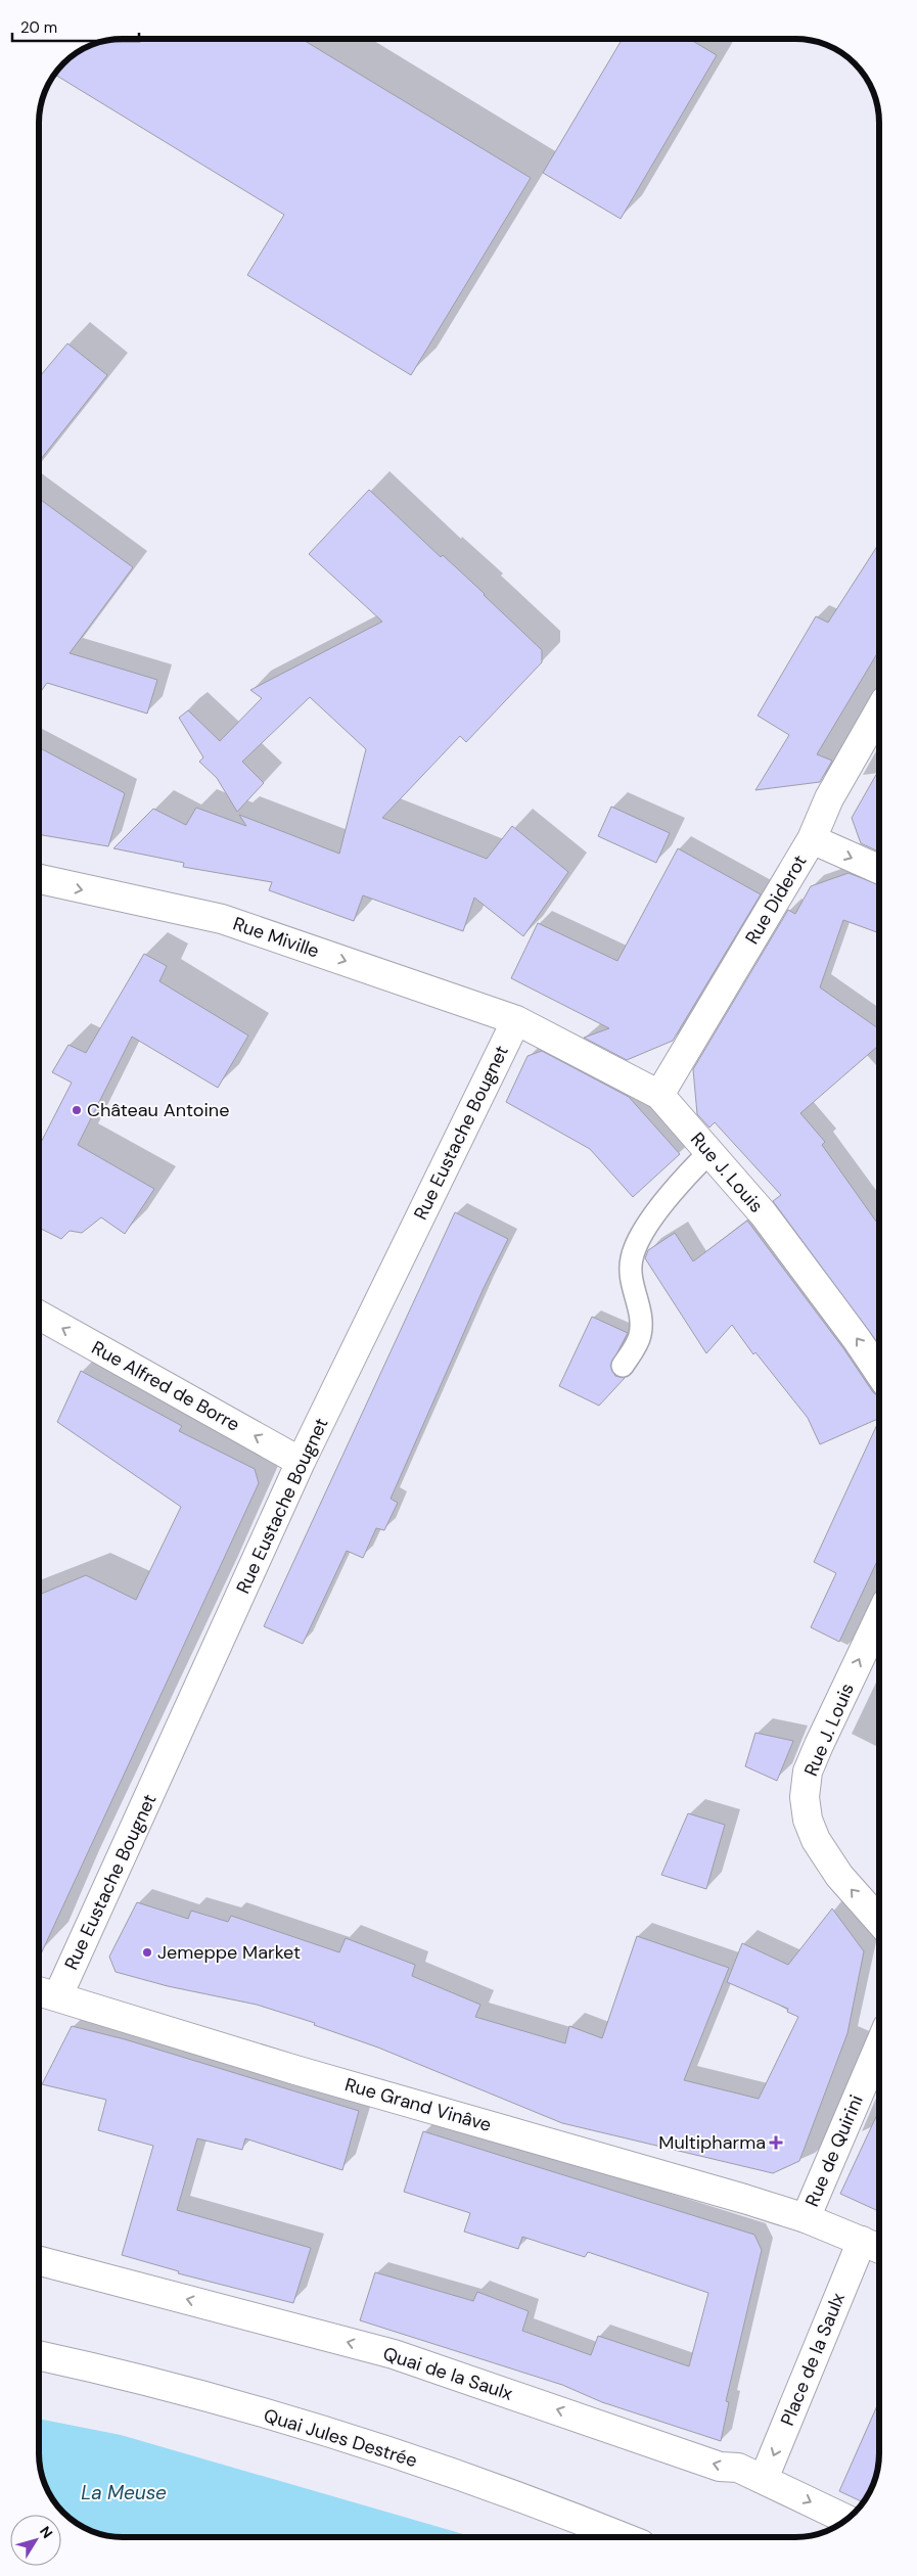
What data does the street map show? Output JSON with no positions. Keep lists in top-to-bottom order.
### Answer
{
  "streets": {
    "street": [
      "Rue Diderot",
      "Rue Miville",
      "Rue Eustache Bougnet",
      "Rue J. Louis",
      "Rue Alfred de Borre",
      "Rue Grand Vinâve",
      "Rue de Quirini",
      "Place de la Saulx",
      "Quai de la Saulx",
      "Quai Jules Destrée"
    ]
  },
  "crossings": [
    ["Rue Diderot", "Rue J. Louis"],
    ["Rue Miville", "Rue Eustache Bougnet"],
    ["Rue Miville", "Rue J. Louis"],
    ["Rue Eustache Bougnet", "Rue J. Louis"],
    ["Rue Eustache Bougnet", "Rue Alfred de Borre"],
    ["Rue Eustache Bougnet", "Rue Grand Vinâve"],
    ["Rue Grand Vinâve", "Rue de Quirini"],
    ["Rue Grand Vinâve", "Place de la Saulx"],
    ["Place de la Saulx", "Quai de la Saulx"]
  ],
  "one_way": [
    "Rue Miville",
    "Rue J. Louis",
    "Rue Alfred de Borre",
    "Place de la Saulx"
  ],
  "water": ["La Meuse"],
  "places": {
    "other": ["Château Antoine", "Jemeppe Market"],
    "health": ["Multipharma"]
  },
  "scale_bar": "20 m",
  "north": "top right"
}
